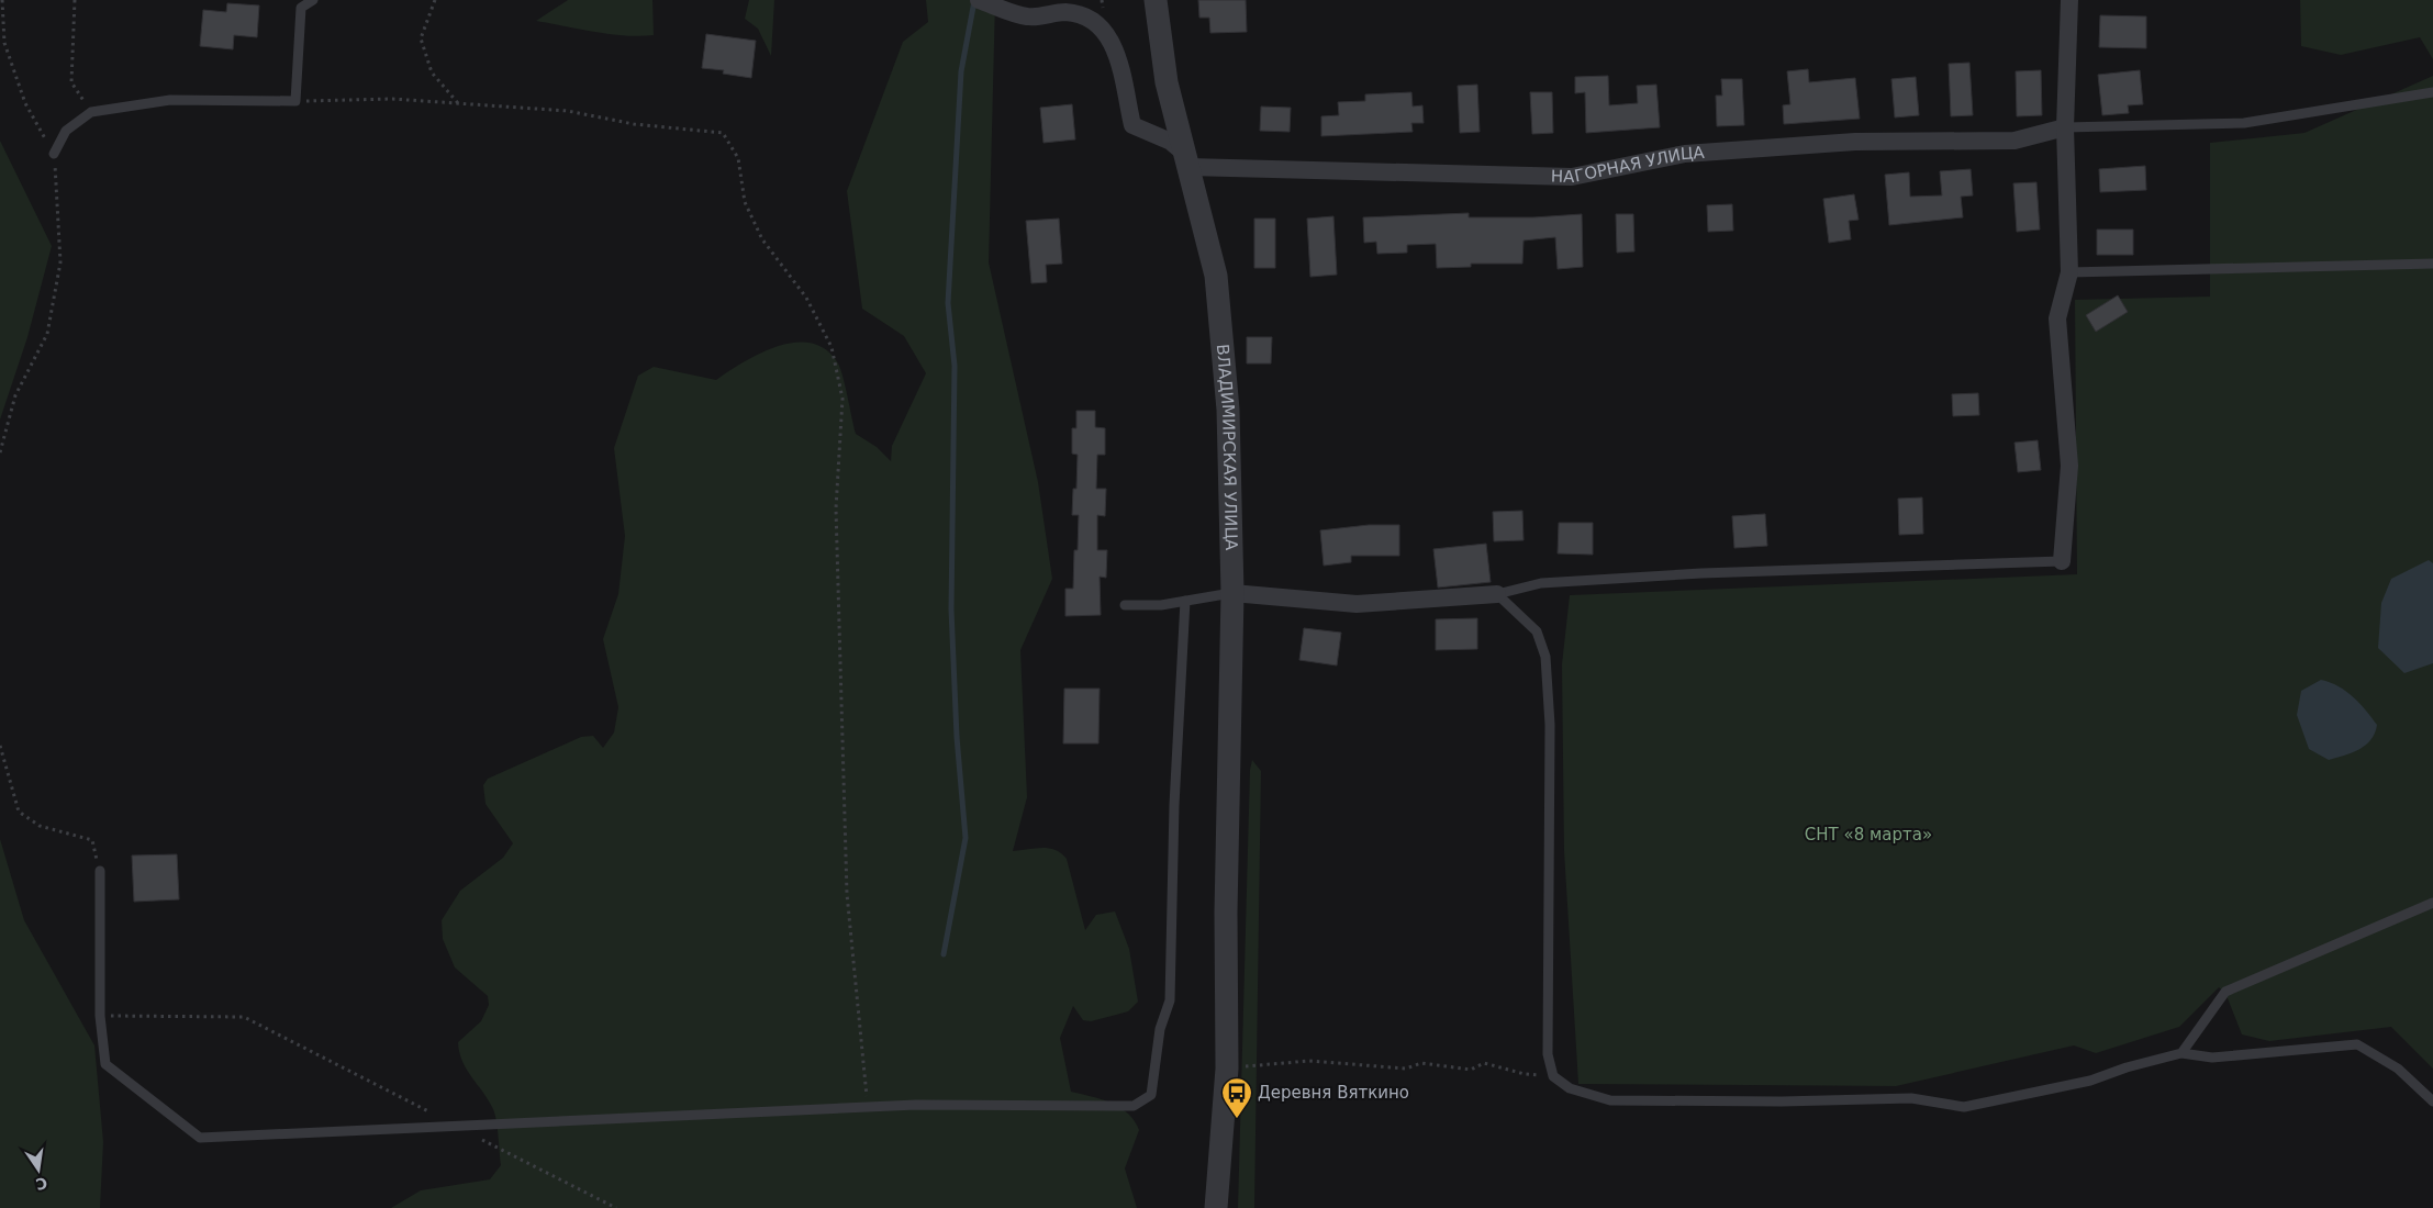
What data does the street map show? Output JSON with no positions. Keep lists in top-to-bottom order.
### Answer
{
  "streets": {
    "street": ["НАГОРНАЯ УЛИЦА", "ВЛАДИМИРСКАЯ УЛИЦА"]
  },
  "crossings": [
    ["НАГОРНАЯ УЛИЦА", "ВЛАДИМИРСКАЯ УЛИЦА"]
  ],
  "parks": ["СНТ «8 марта»"],
  "places": {
    "bus stop": ["Деревня Вяткино"]
  },
  "north": "bottom"
}
